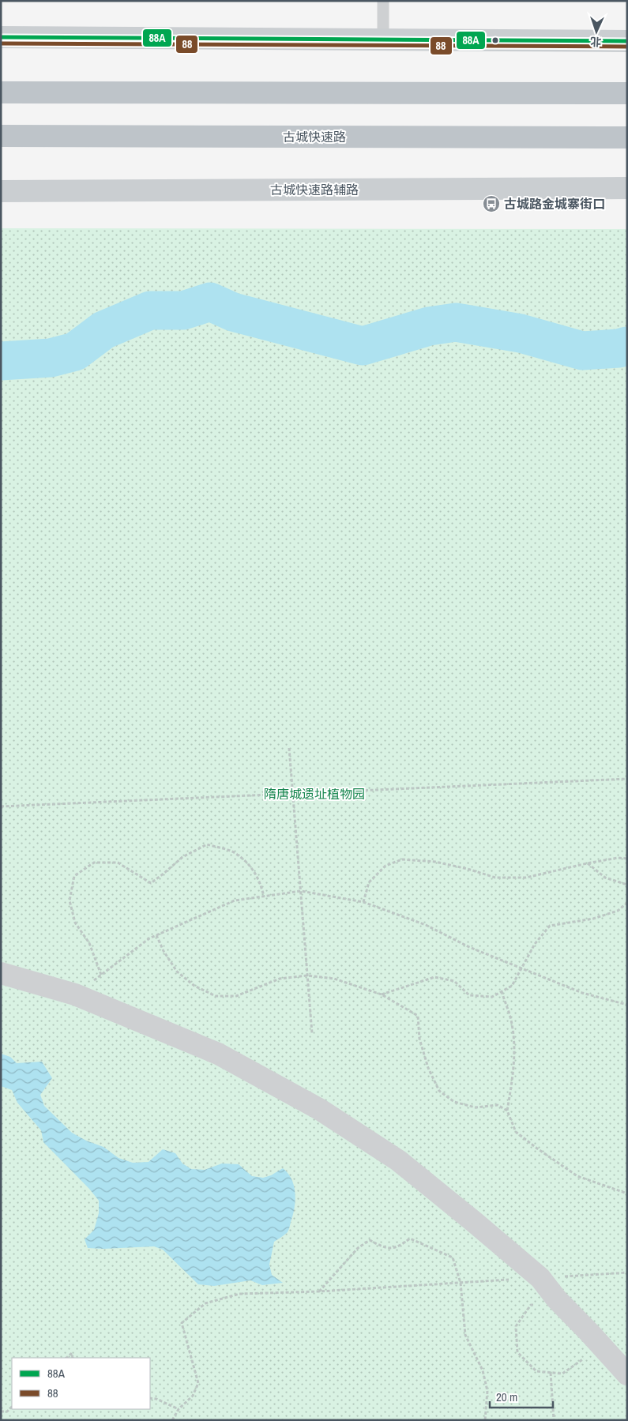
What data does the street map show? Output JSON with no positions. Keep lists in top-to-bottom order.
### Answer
{
  "streets": {
    "highway": ["古城快速路"],
    "main road": ["古城快速路辅路"]
  },
  "parks": ["隋唐城遗址植物园"],
  "places": {
    "bus stop": ["古城路金城寨街口"]
  },
  "lines": ["transit line 88A", "transit line 88"],
  "legend": ["88A", "88"],
  "scale_bar": "20 m",
  "north": "bottom"
}
